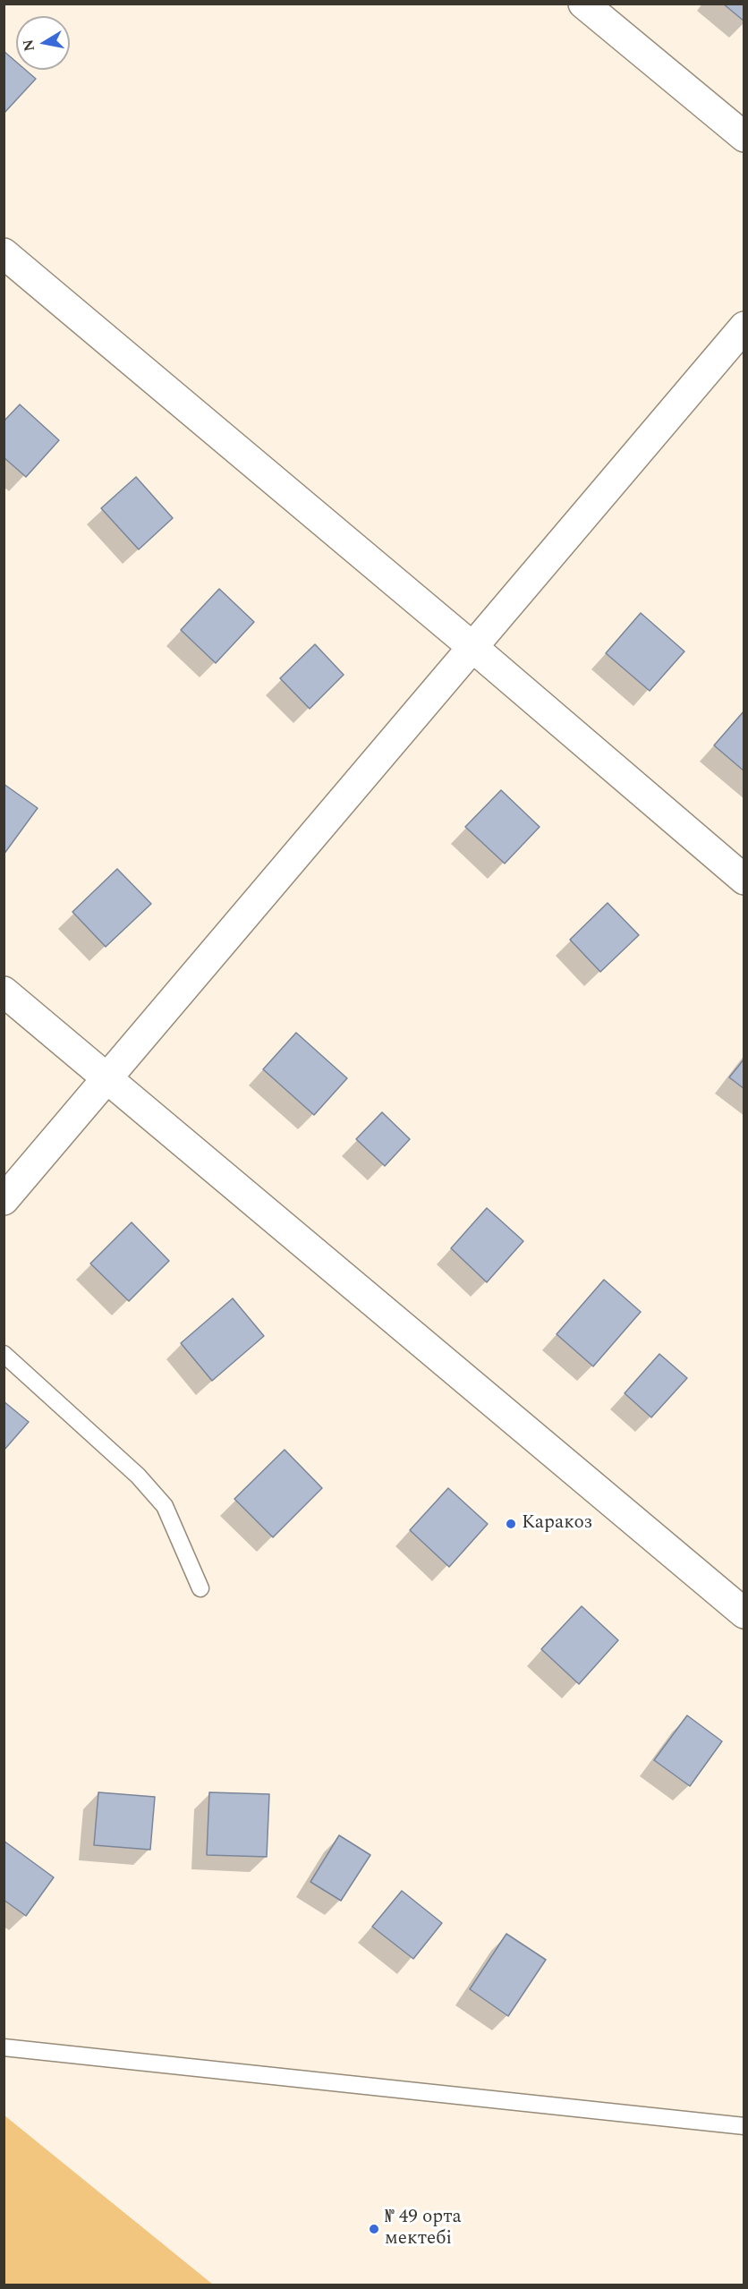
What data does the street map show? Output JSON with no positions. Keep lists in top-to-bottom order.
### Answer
{
  "places": ["Каракоз", "№ 49 орта мектебі"],
  "north": "left"
}
